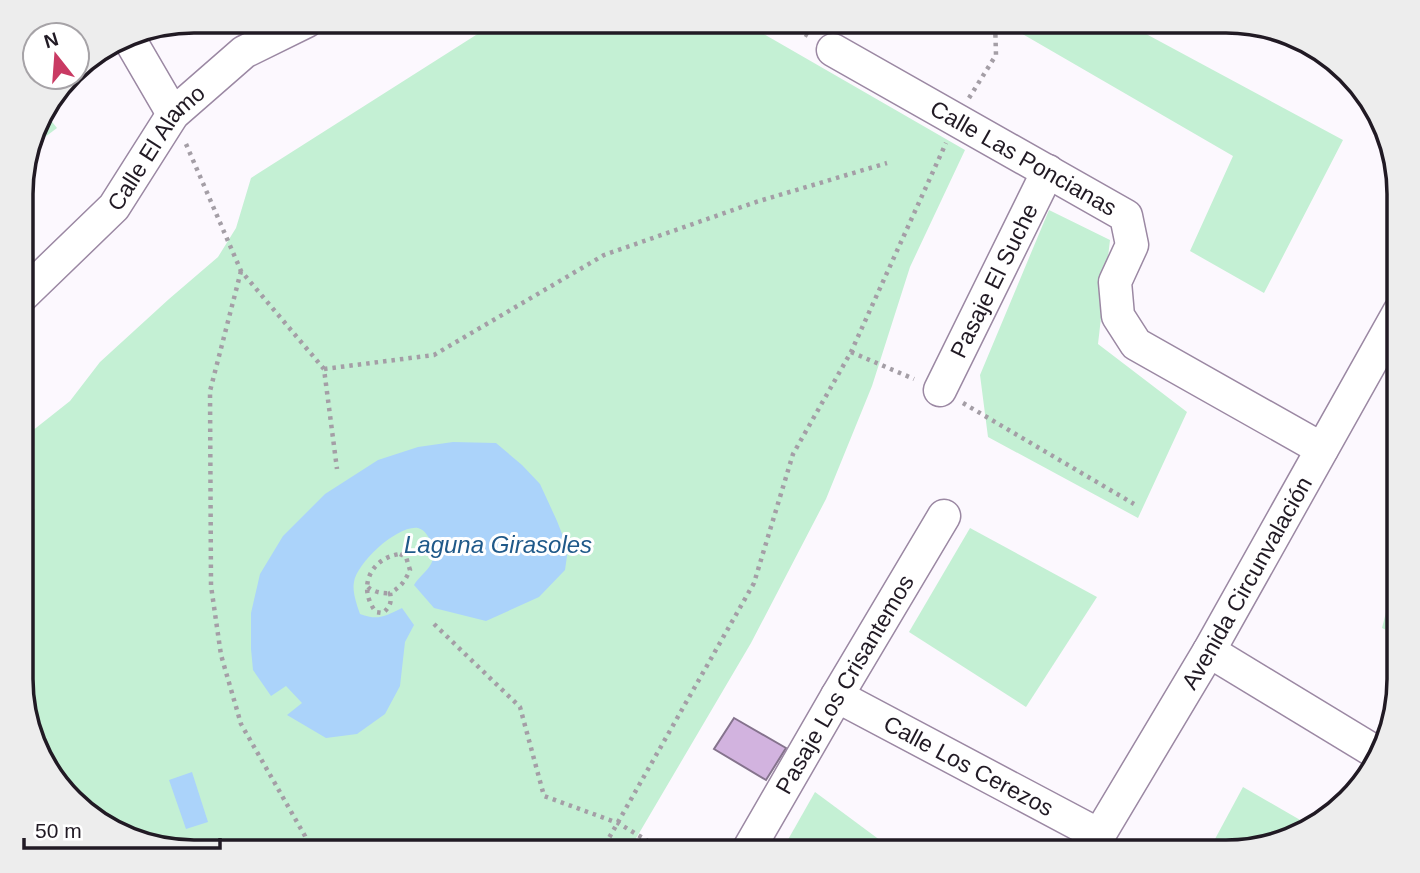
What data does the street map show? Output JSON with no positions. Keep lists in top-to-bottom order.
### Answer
{
  "streets": {
    "street": [
      "Calle El Alamo",
      "Calle Las Poncianas",
      "Pasaje El Suche",
      "Avenida Circunvalación",
      "Pasaje Los Crisantemos",
      "Calle Los Cerezos"
    ]
  },
  "crossings": [
    ["Calle Las Poncianas", "Pasaje El Suche"],
    ["Calle Las Poncianas", "Avenida Circunvalación"],
    ["Pasaje Los Crisantemos", "Calle Los Cerezos"]
  ],
  "water": ["Laguna Girasoles"],
  "scale_bar": "50 m",
  "north": "top"
}
